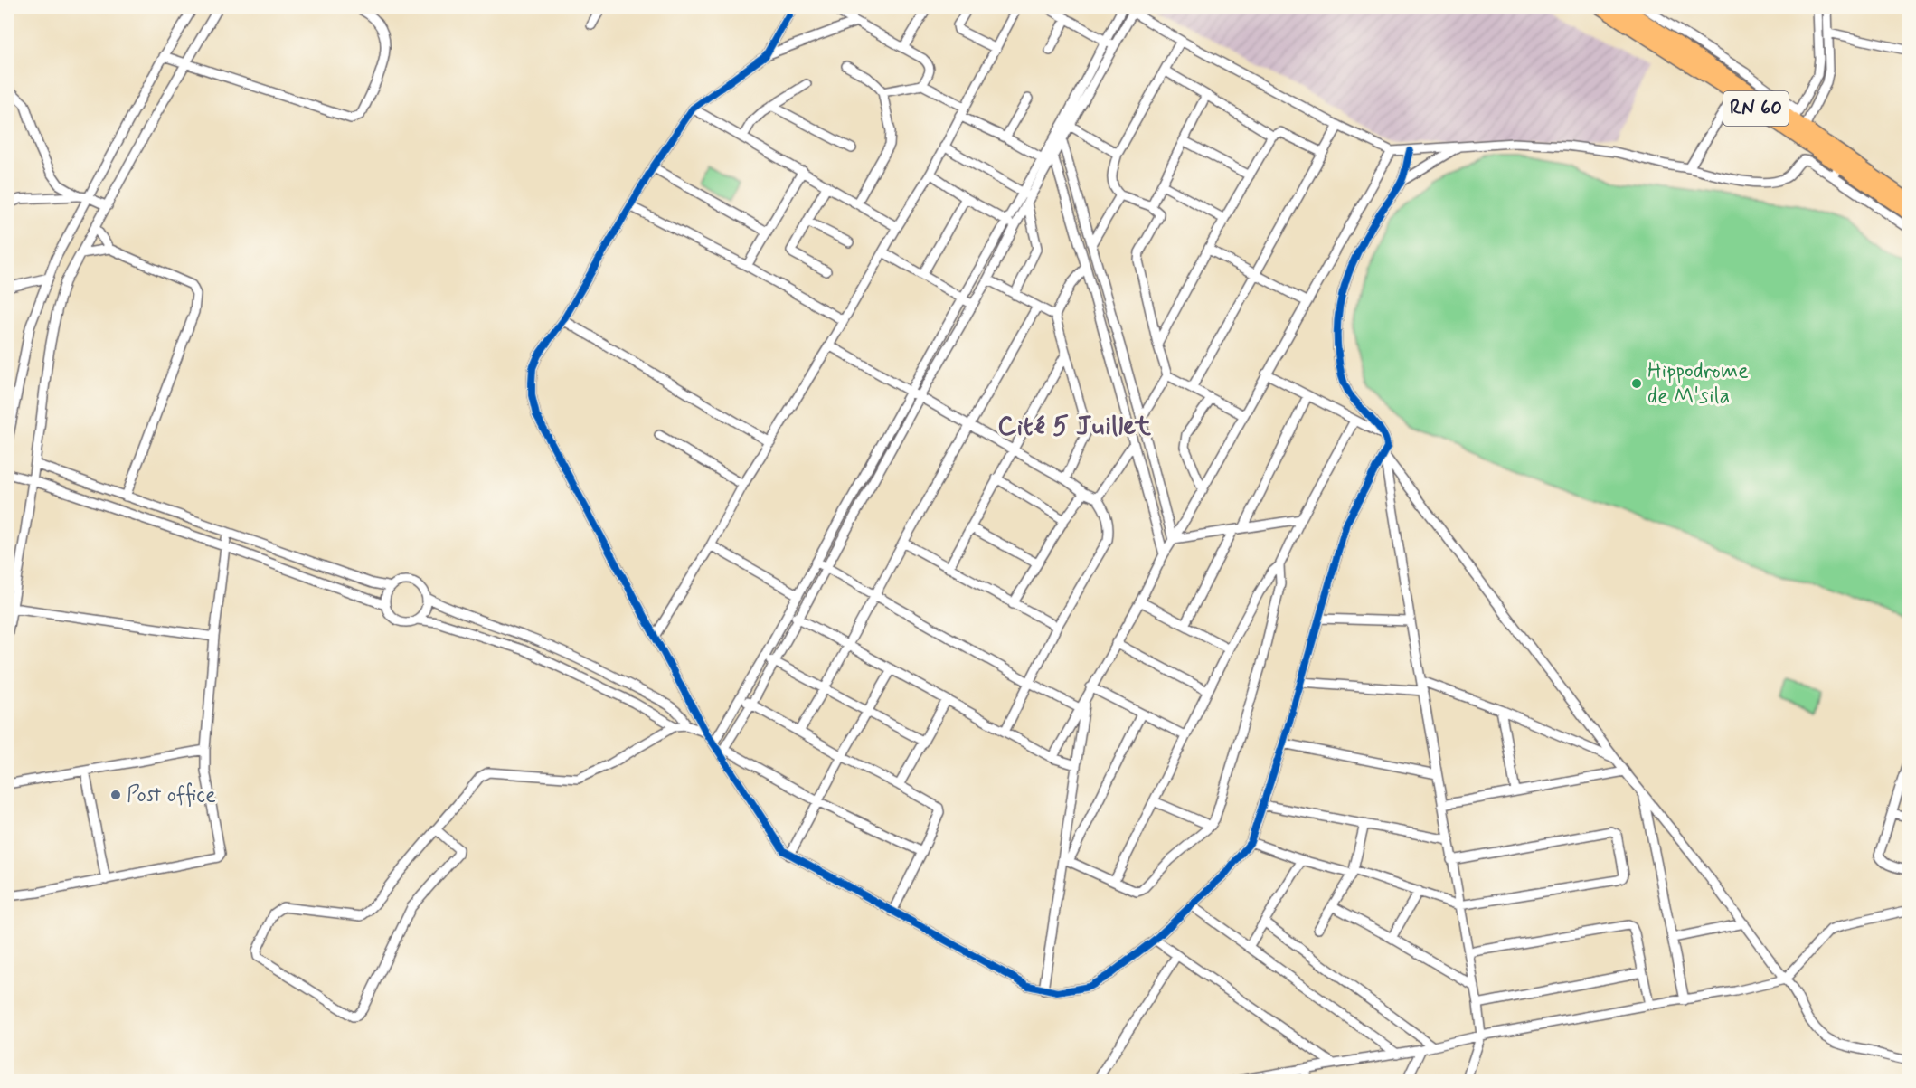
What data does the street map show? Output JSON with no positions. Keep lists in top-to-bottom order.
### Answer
{
  "streets": {
    "main road": ["RN 60"]
  },
  "districts": ["Cité 5 Juillet"],
  "places": ["Hippodrome de M'sila", "Post office"]
}
